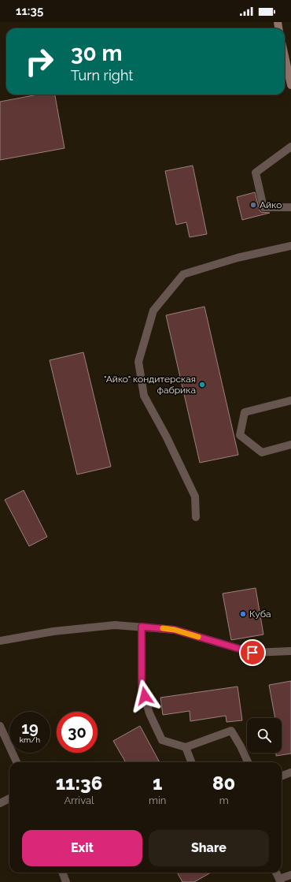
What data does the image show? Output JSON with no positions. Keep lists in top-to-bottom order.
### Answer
{
  "places": ["Айко", "\"Айко\" кондитерская фабрика", "Куба"],
  "page": {
    "status": "11:35",
    "turn": ["30 m", "Turn right"],
    "speed": "19 km/h",
    "limit": "30",
    "eta": [
      "11:36",
      "Arrival",
      "1",
      "min",
      "80",
      "m"
    ],
    "buttons": ["Exit", "Share"]
  }
}
